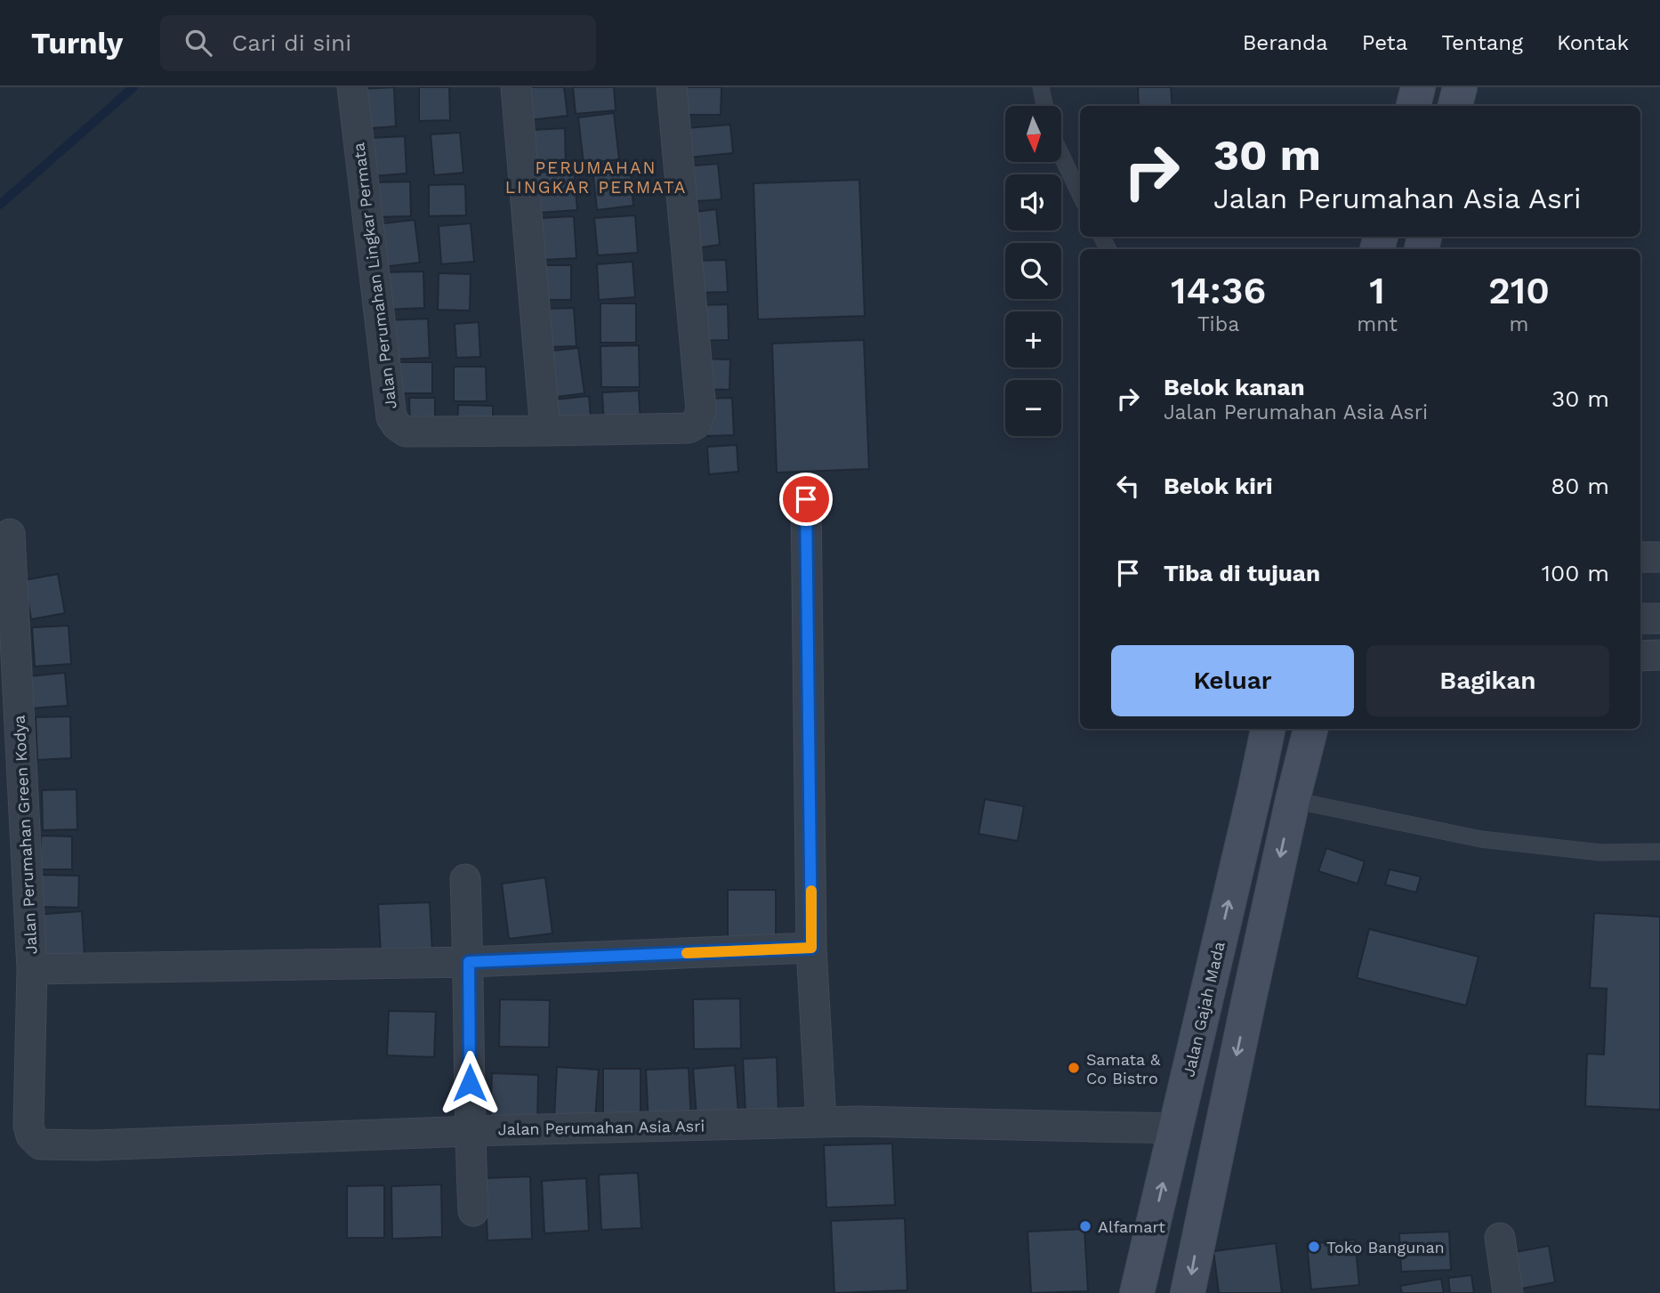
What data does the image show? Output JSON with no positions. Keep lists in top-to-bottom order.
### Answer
{
  "streets": {
    "main road": ["Jalan Gajah Mada"],
    "street": ["Jalan Perumahan Lingkar Permata", "Jalan Perumahan Green Kodya", "Jalan Perumahan Asia Asri"]
  },
  "crossings": [
    ["Jalan Perumahan Green Kodya", "Jalan Perumahan Asia Asri"],
    ["Jalan Gajah Mada", "Jalan Perumahan Asia Asri"]
  ],
  "districts": ["PERUMAHAN LINGKAR PERMATA"],
  "places": ["Samata & Co Bistro", "Alfamart", "Toko Bangunan"],
  "north": "bottom",
  "page": {
    "header": "Turnly",
    "search": "Cari di sini",
    "nav": [
      "Beranda",
      "Peta",
      "Tentang",
      "Kontak"
    ],
    "map_buttons": ["+", "−"],
    "turn": ["30 m", "Jalan Perumahan Asia Asri"],
    "eta": [
      "14:36",
      "Tiba",
      "1",
      "mnt",
      "210",
      "m"
    ],
    "list": [
      {
        "name": "Belok kanan",
        "note": "Jalan Perumahan Asia Asri",
        "value": "30 m"
      },
      {
        "name": "Belok kiri",
        "value": "80 m"
      },
      {
        "name": "Tiba di tujuan",
        "value": "100 m"
      }
    ],
    "buttons": ["Keluar", "Bagikan"]
  }
}
